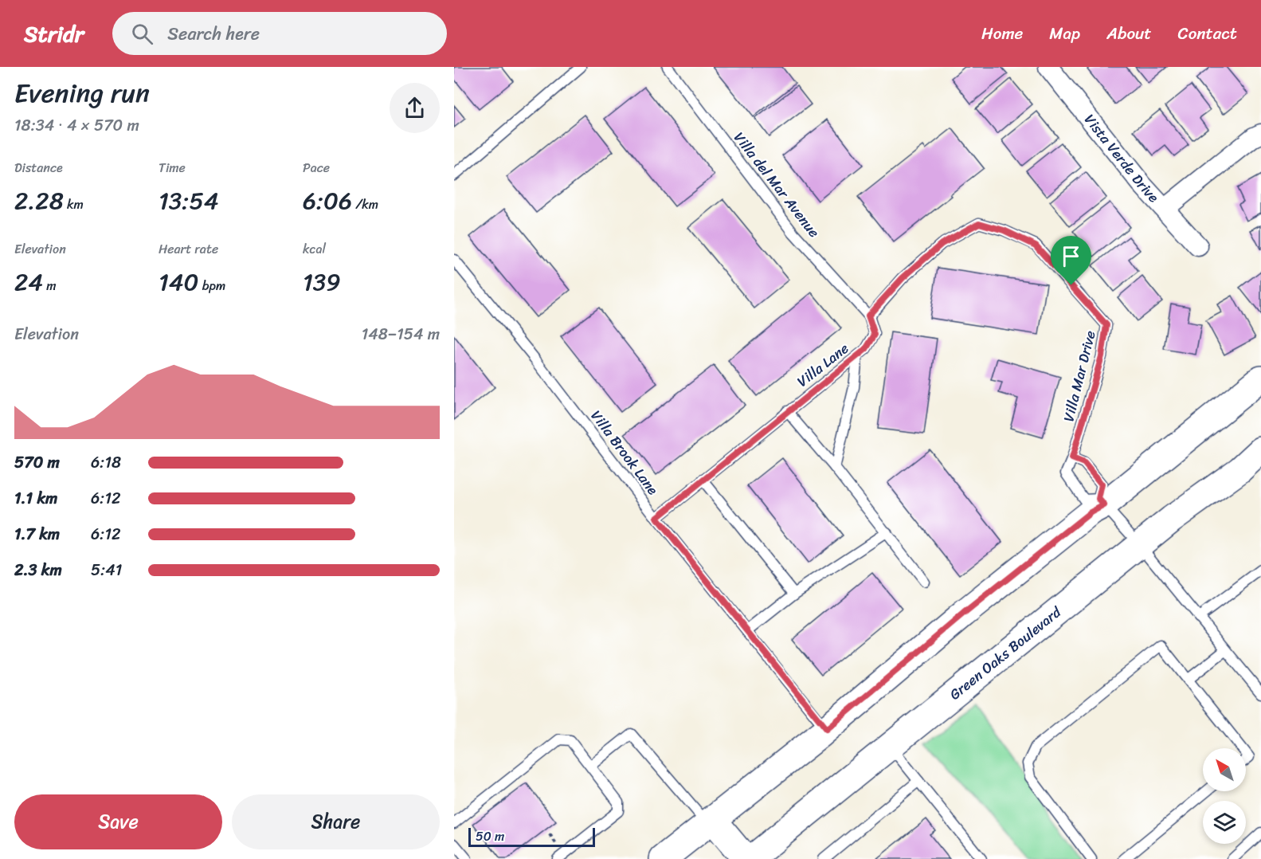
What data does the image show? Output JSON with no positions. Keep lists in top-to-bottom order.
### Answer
{
  "streets": {
    "main road": ["Green Oaks Boulevard"],
    "street": ["Vista Verde Drive"],
    "lane": [
      "Villa del Mar Avenue",
      "Villa Lane",
      "Villa Mar Drive",
      "Villa Brook Lane"
    ]
  },
  "crossings": [
    ["Villa del Mar Avenue", "Villa Lane"],
    ["Villa del Mar Avenue", "Villa Mar Drive"],
    ["Villa Lane", "Villa Mar Drive"],
    ["Villa Lane", "Villa Brook Lane"],
    ["Villa Mar Drive", "Green Oaks Boulevard"]
  ],
  "scale_bar": "50 m",
  "north": "top left",
  "page": {
    "header": "Stridr",
    "search": "Search here",
    "nav": [
      "Home",
      "Map",
      "About",
      "Contact"
    ],
    "heading": ["Evening run", "18:34 · 4 × 570 m"],
    "stats": [
      ["Distance", "2.28 km"],
      ["Time", "13:54"],
      ["Pace", "6:06 /km"],
      ["Elevation", "24 m"],
      ["Heart rate", "140 bpm"],
      ["kcal", "139"]
    ],
    "chart": ["Elevation", "148–154 m"],
    "list": [
      {
        "name": "570 m",
        "note": "6:18"
      },
      {
        "name": "1.1 km",
        "note": "6:12"
      },
      {
        "name": "1.7 km",
        "note": "6:12"
      },
      {
        "name": "2.3 km",
        "note": "5:41"
      }
    ],
    "buttons": ["Save", "Share"],
    "scale": "50 m"
  }
}
